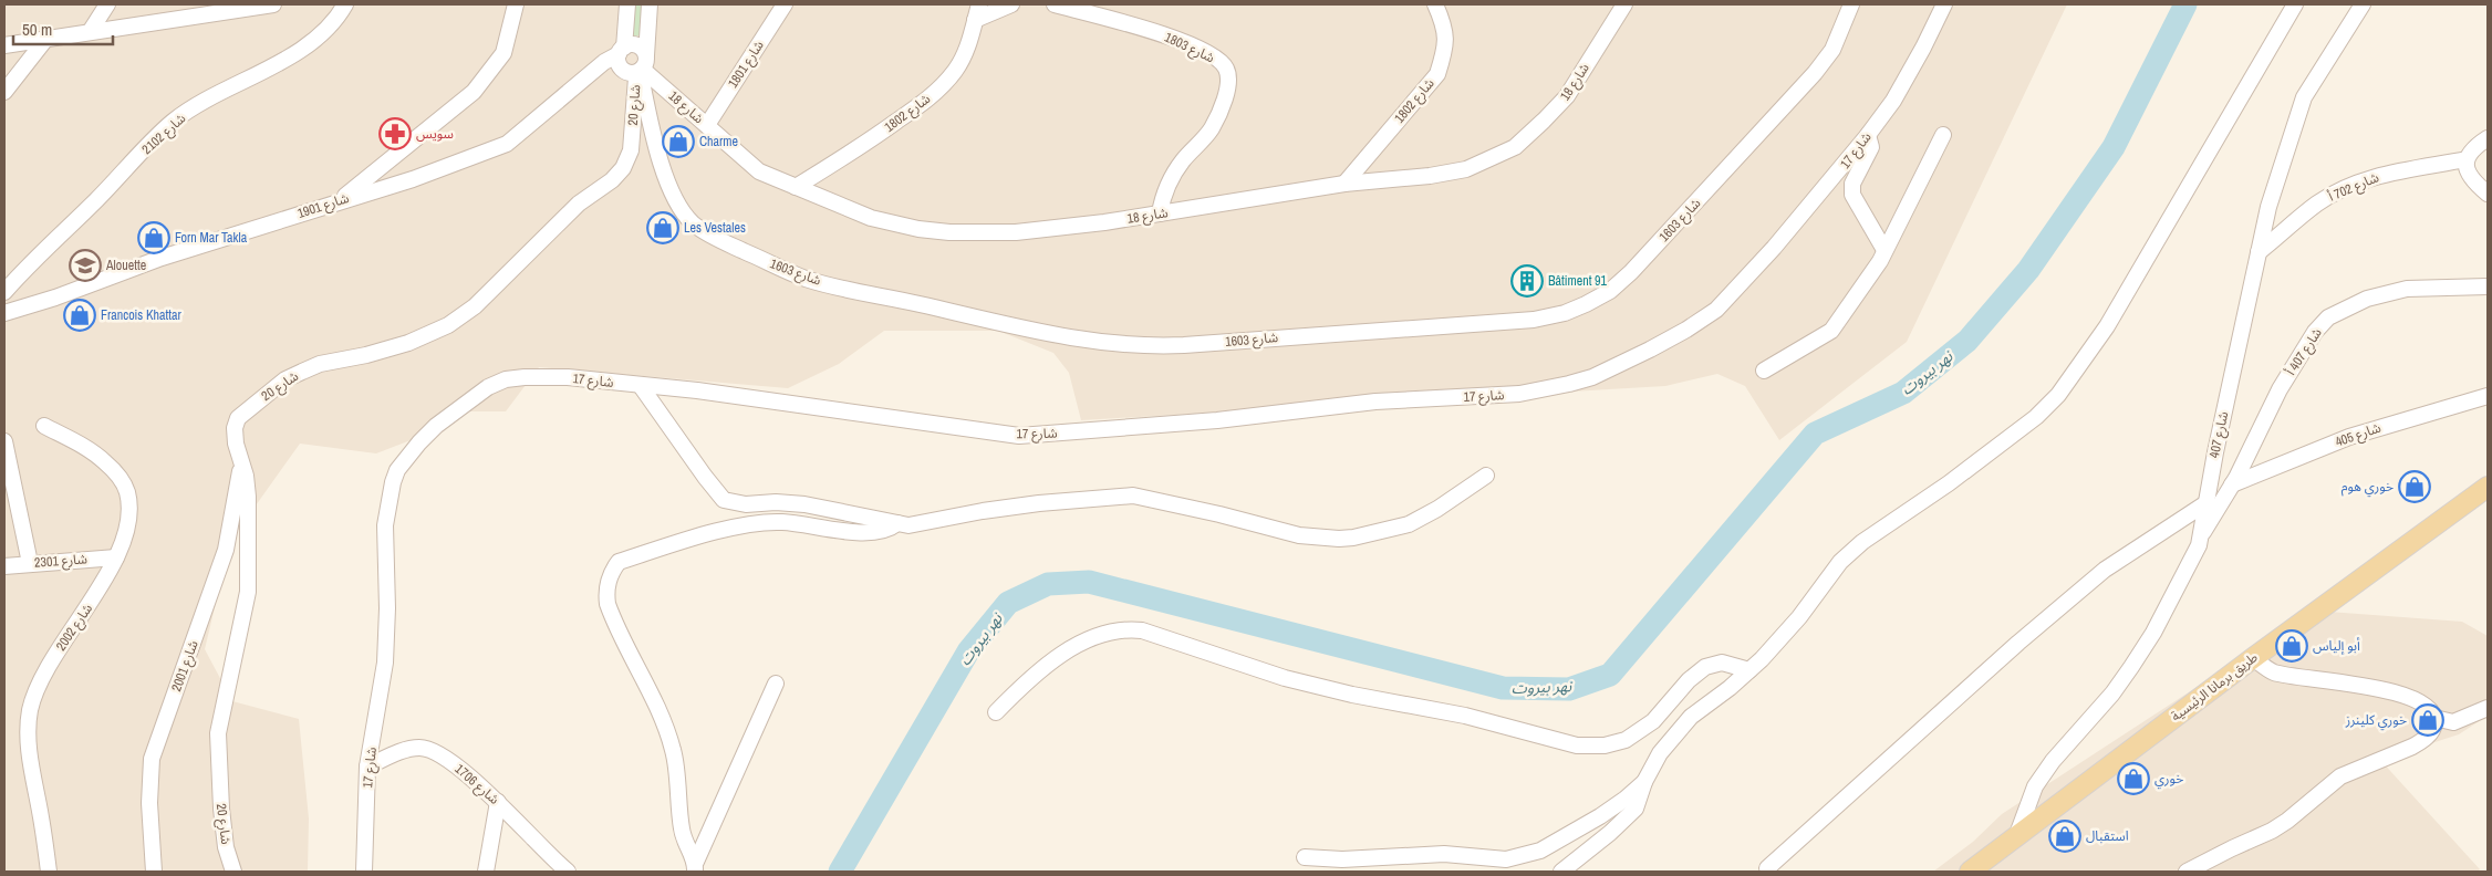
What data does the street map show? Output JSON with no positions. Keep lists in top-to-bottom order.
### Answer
{
  "streets": {
    "main road": ["طريق برمانا الرئيسية"],
    "street": [
      "شارع 1803",
      "شارع 1801",
      "شارع 18",
      "شارع 1802",
      "شارع 20",
      "شارع 2102",
      "شارع 17",
      "شارع 702 أ",
      "شارع 1901",
      "شارع 1603",
      "شارع 407 أ",
      "شارع 407",
      "شارع 405",
      "شارع 2301",
      "شارع 2002",
      "شارع 2001",
      "شارع 1706"
    ]
  },
  "crossings": [
    ["شارع 1803", "شارع 18"],
    ["شارع 1801", "شارع 18"],
    ["شارع 18", "شارع 1802"],
    ["شارع 18", "شارع 20"],
    ["شارع 18", "شارع 1901"],
    ["شارع 18", "شارع 1603"],
    ["شارع 20", "شارع 1603"],
    ["شارع 20", "شارع 2001"],
    ["شارع 17", "شارع 1706"],
    ["شارع 702 أ", "شارع 407"],
    ["شارع 407 أ", "شارع 407"],
    ["شارع 407 أ", "شارع 405"],
    ["شارع 407", "طريق برمانا الرئيسية"],
    ["شارع 2301", "شارع 2002"]
  ],
  "water": ["نهر بيروت"],
  "places": {
    "pharmacy": ["سويس"],
    "shop": [
      "Charme",
      "Les Vestales",
      "Forn Mar Takla",
      "Francois Khattar",
      "خوري هوم",
      "أبو إلياس",
      "خوري كلينرز",
      "خوري",
      "استقبال"
    ],
    "school or university": ["Alouette"],
    "building": ["Bâtiment 91"]
  },
  "scale_bar": "50 m"
}
